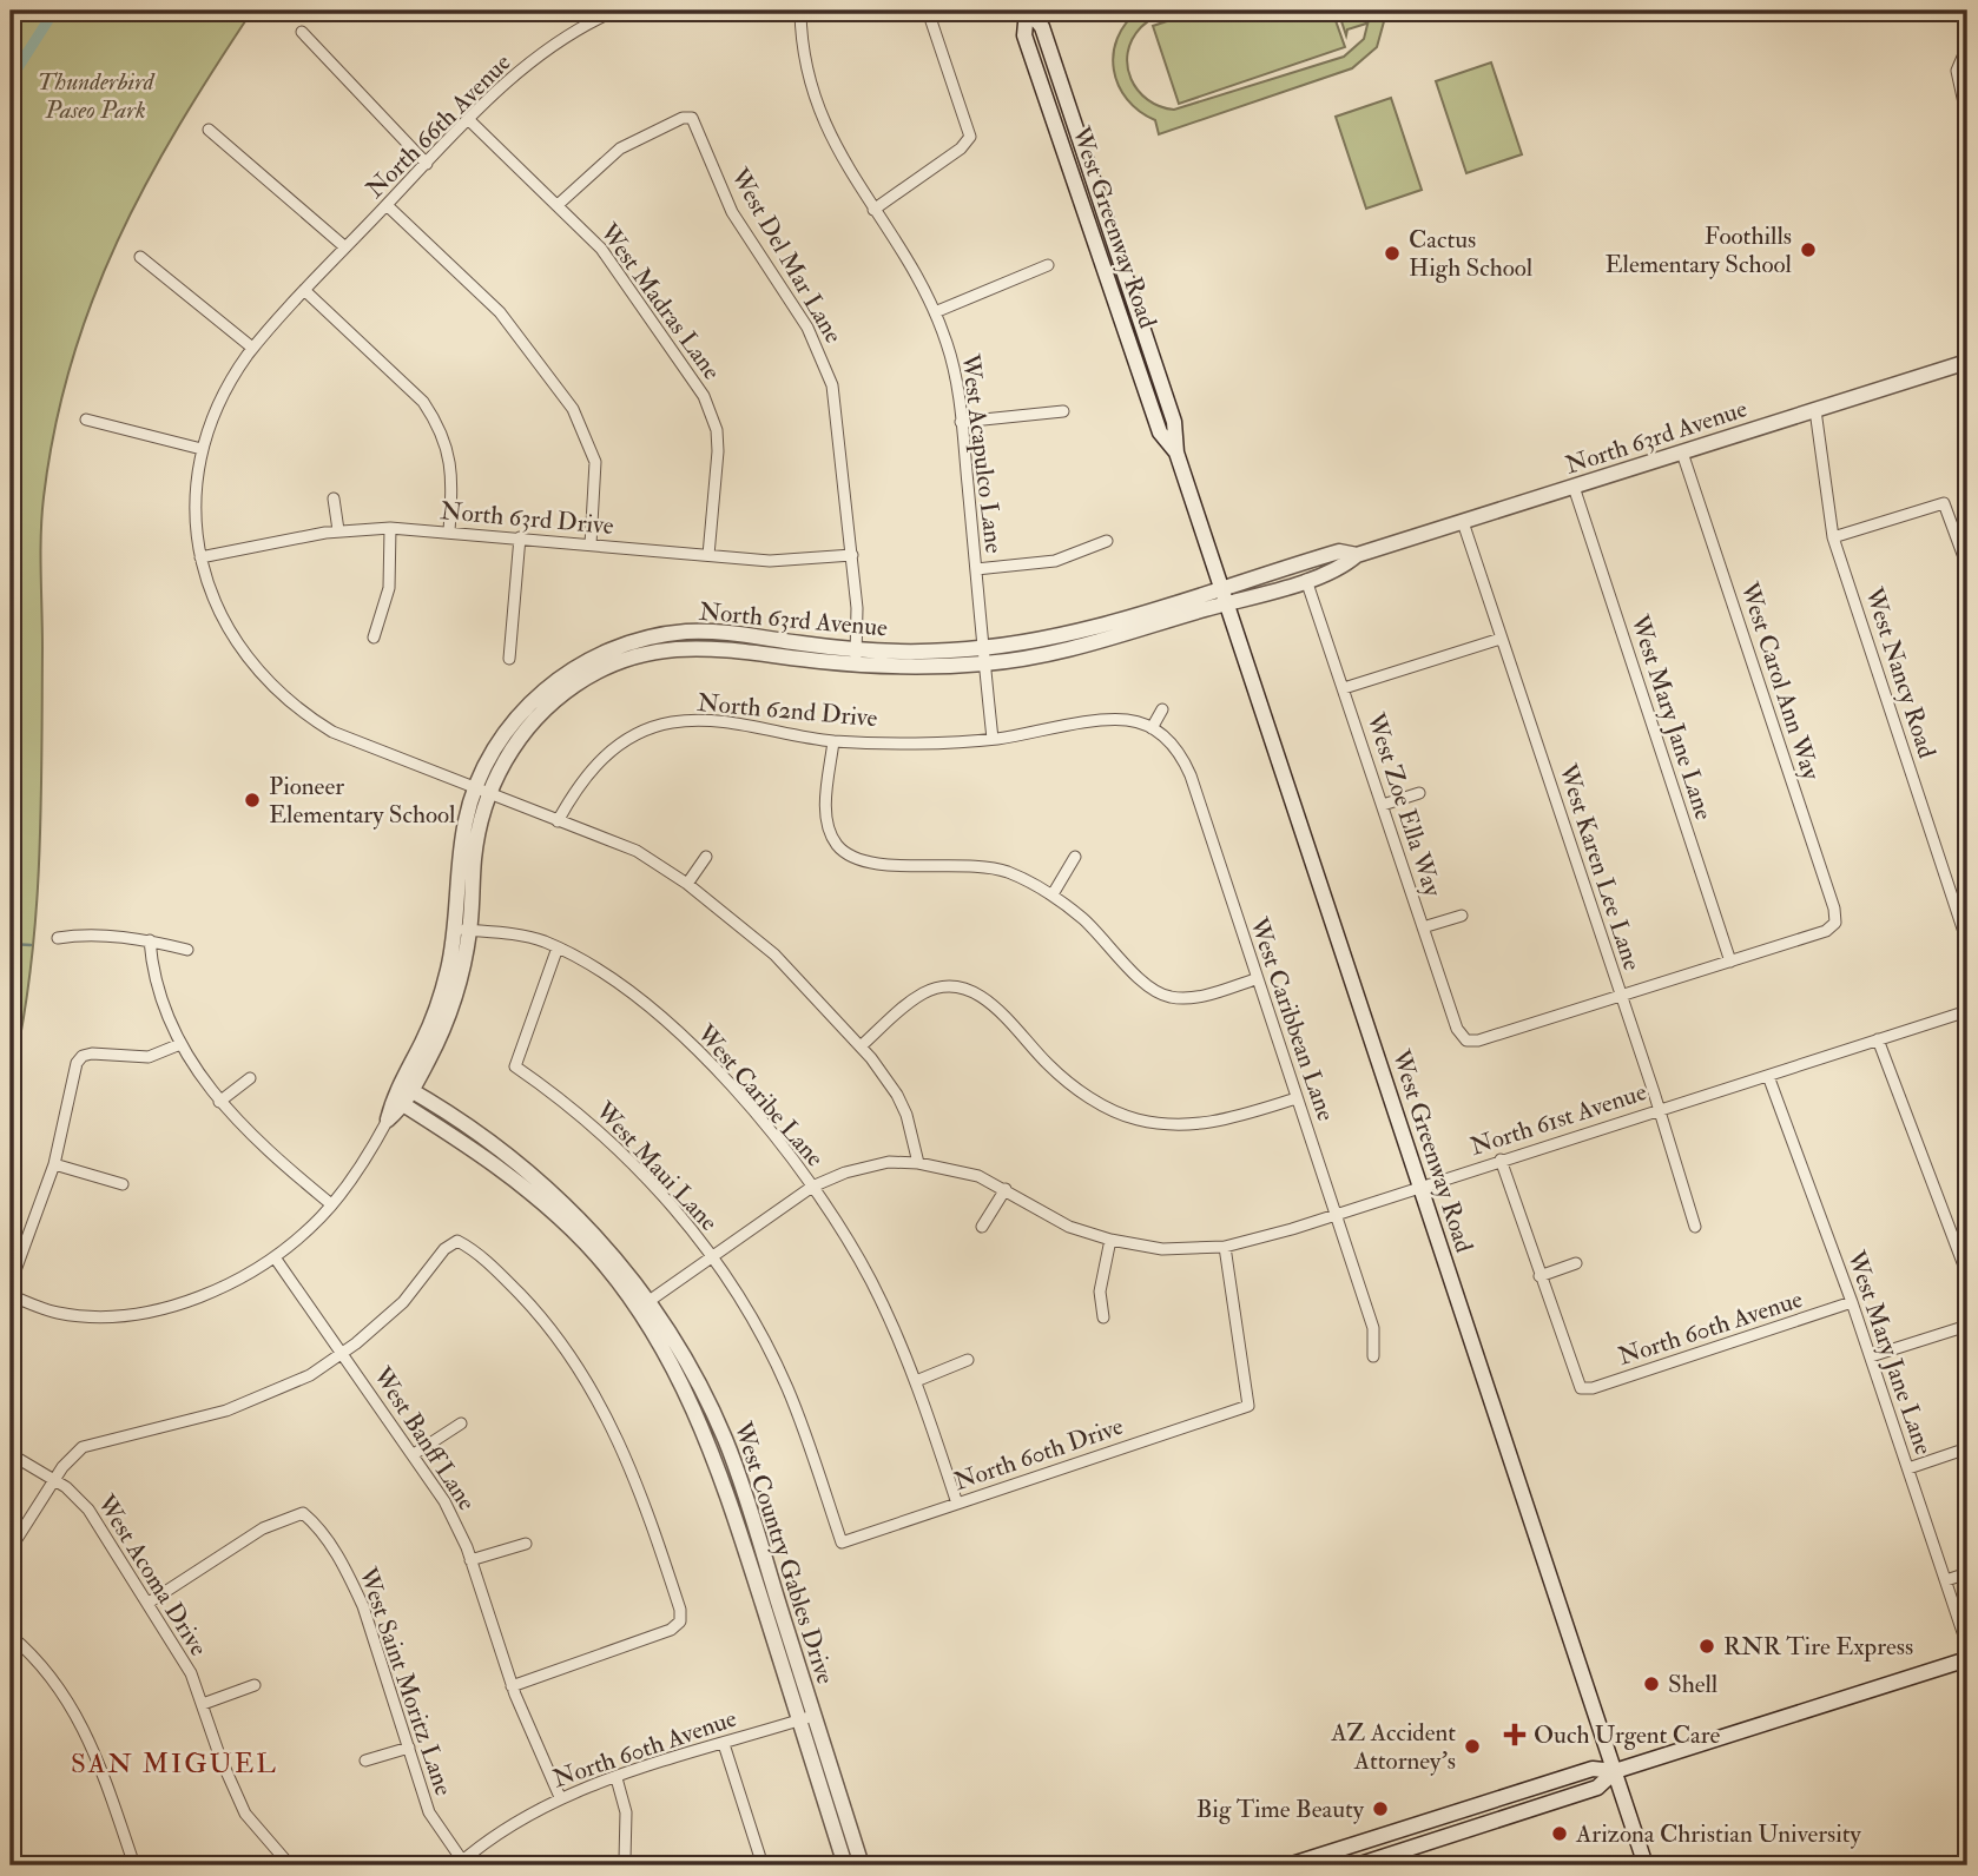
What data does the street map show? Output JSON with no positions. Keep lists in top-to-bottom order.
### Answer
{
  "streets": {
    "main road": ["West Greenway Road", "North 63rd Avenue", "West Country Gables Drive"],
    "street": [
      "North 66th Avenue",
      "West Del Mar Lane",
      "West Madras Lane",
      "West Acapulco Lane",
      "North 63rd Drive",
      "West Nancy Road",
      "West Carol Ann Way",
      "North 62nd Drive",
      "West Mary Jane Lane",
      "West Zoe Ella Way",
      "West Karen Lee Lane",
      "West Caribbean Lane",
      "West Caribe Lane",
      "North 61st Avenue",
      "West Maui Lane",
      "North 60th Avenue",
      "West Banff Lane",
      "North 60th Drive",
      "West Acoma Drive",
      "West Saint Moritz Lane"
    ]
  },
  "crossings": [
    ["North 66th Avenue", "West Madras Lane"],
    ["North 66th Avenue", "North 63rd Avenue"],
    ["North 66th Avenue", "North 63rd Drive"],
    ["North 66th Avenue", "North 62nd Drive"],
    ["North 66th Avenue", "North 61st Avenue"],
    ["West Greenway Road", "North 63rd Avenue"],
    ["West Greenway Road", "North 61st Avenue"],
    ["West Del Mar Lane", "West Madras Lane"],
    ["West Del Mar Lane", "North 63rd Avenue"],
    ["West Del Mar Lane", "North 63rd Drive"],
    ["West Madras Lane", "North 63rd Drive"],
    ["North 63rd Avenue", "West Acapulco Lane"],
    ["North 63rd Avenue", "West Nancy Road"],
    ["North 63rd Avenue", "West Carol Ann Way"],
    ["North 63rd Avenue", "West Mary Jane Lane"],
    ["North 63rd Avenue", "West Zoe Ella Way"],
    ["North 63rd Avenue", "West Karen Lee Lane"],
    ["North 63rd Avenue", "West Caribe Lane"],
    ["North 63rd Avenue", "West Banff Lane"],
    ["North 63rd Avenue", "West Country Gables Drive"],
    ["West Acapulco Lane", "North 62nd Drive"],
    ["West Carol Ann Way", "West Mary Jane Lane"],
    ["North 62nd Drive", "West Caribbean Lane"],
    ["West Mary Jane Lane", "North 61st Avenue"],
    ["West Mary Jane Lane", "North 60th Avenue"],
    ["West Zoe Ella Way", "West Karen Lee Lane"],
    ["West Karen Lee Lane", "North 61st Avenue"],
    ["West Caribbean Lane", "North 61st Avenue"],
    ["West Caribe Lane", "North 61st Avenue"],
    ["West Caribe Lane", "West Maui Lane"],
    ["West Caribe Lane", "North 60th Drive"],
    ["North 61st Avenue", "West Maui Lane"],
    ["North 61st Avenue", "North 60th Drive"],
    ["North 61st Avenue", "West Country Gables Drive"],
    ["West Maui Lane", "North 60th Drive"],
    ["North 60th Avenue", "West Banff Lane"],
    ["North 60th Avenue", "West Country Gables Drive"],
    ["North 60th Avenue", "West Saint Moritz Lane"],
    ["West Acoma Drive", "West Saint Moritz Lane"]
  ],
  "districts": ["SAN MIGUEL"],
  "parks": ["Thunderbird Paseo Park"],
  "places": {
    "other": [
      "Foothills Elementary School",
      "Cactus High School",
      "Pioneer Elementary School",
      "RNR Tire Express",
      "Shell",
      "AZ Accident Attorney's",
      "Big Time Beauty",
      "Arizona Christian University"
    ],
    "health": ["Ouch Urgent Care"]
  }
}
